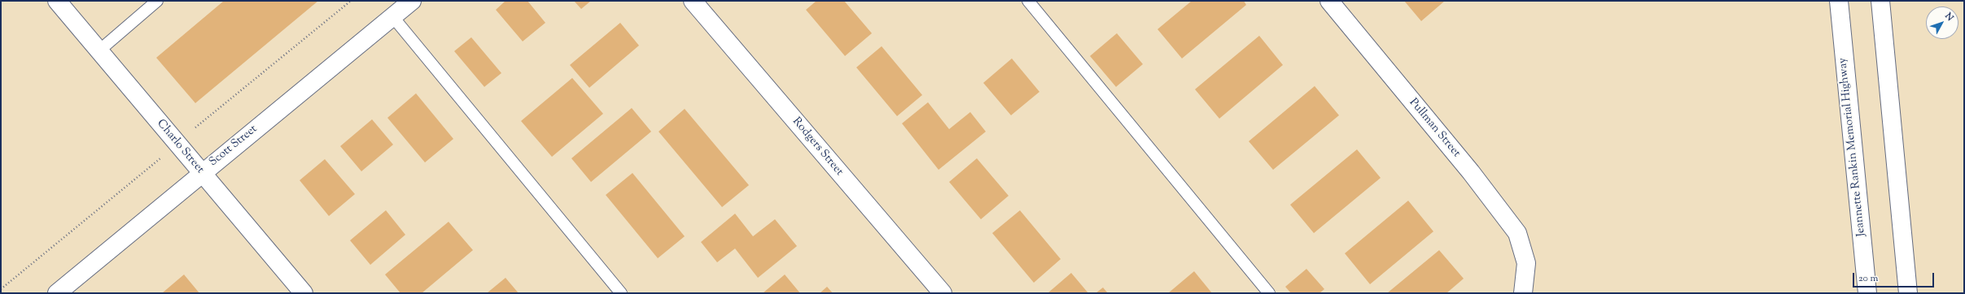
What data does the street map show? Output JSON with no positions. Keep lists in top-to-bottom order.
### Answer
{
  "streets": {
    "main road": [
      "Pullman Street",
      "Scott Street",
      "Charlo Street",
      "Rodgers Street",
      "Jeannette Rankin Memorial Highway"
    ]
  },
  "crossings": [
    ["Scott Street", "Charlo Street"]
  ],
  "scale_bar": "20 m",
  "north": "top right"
}
